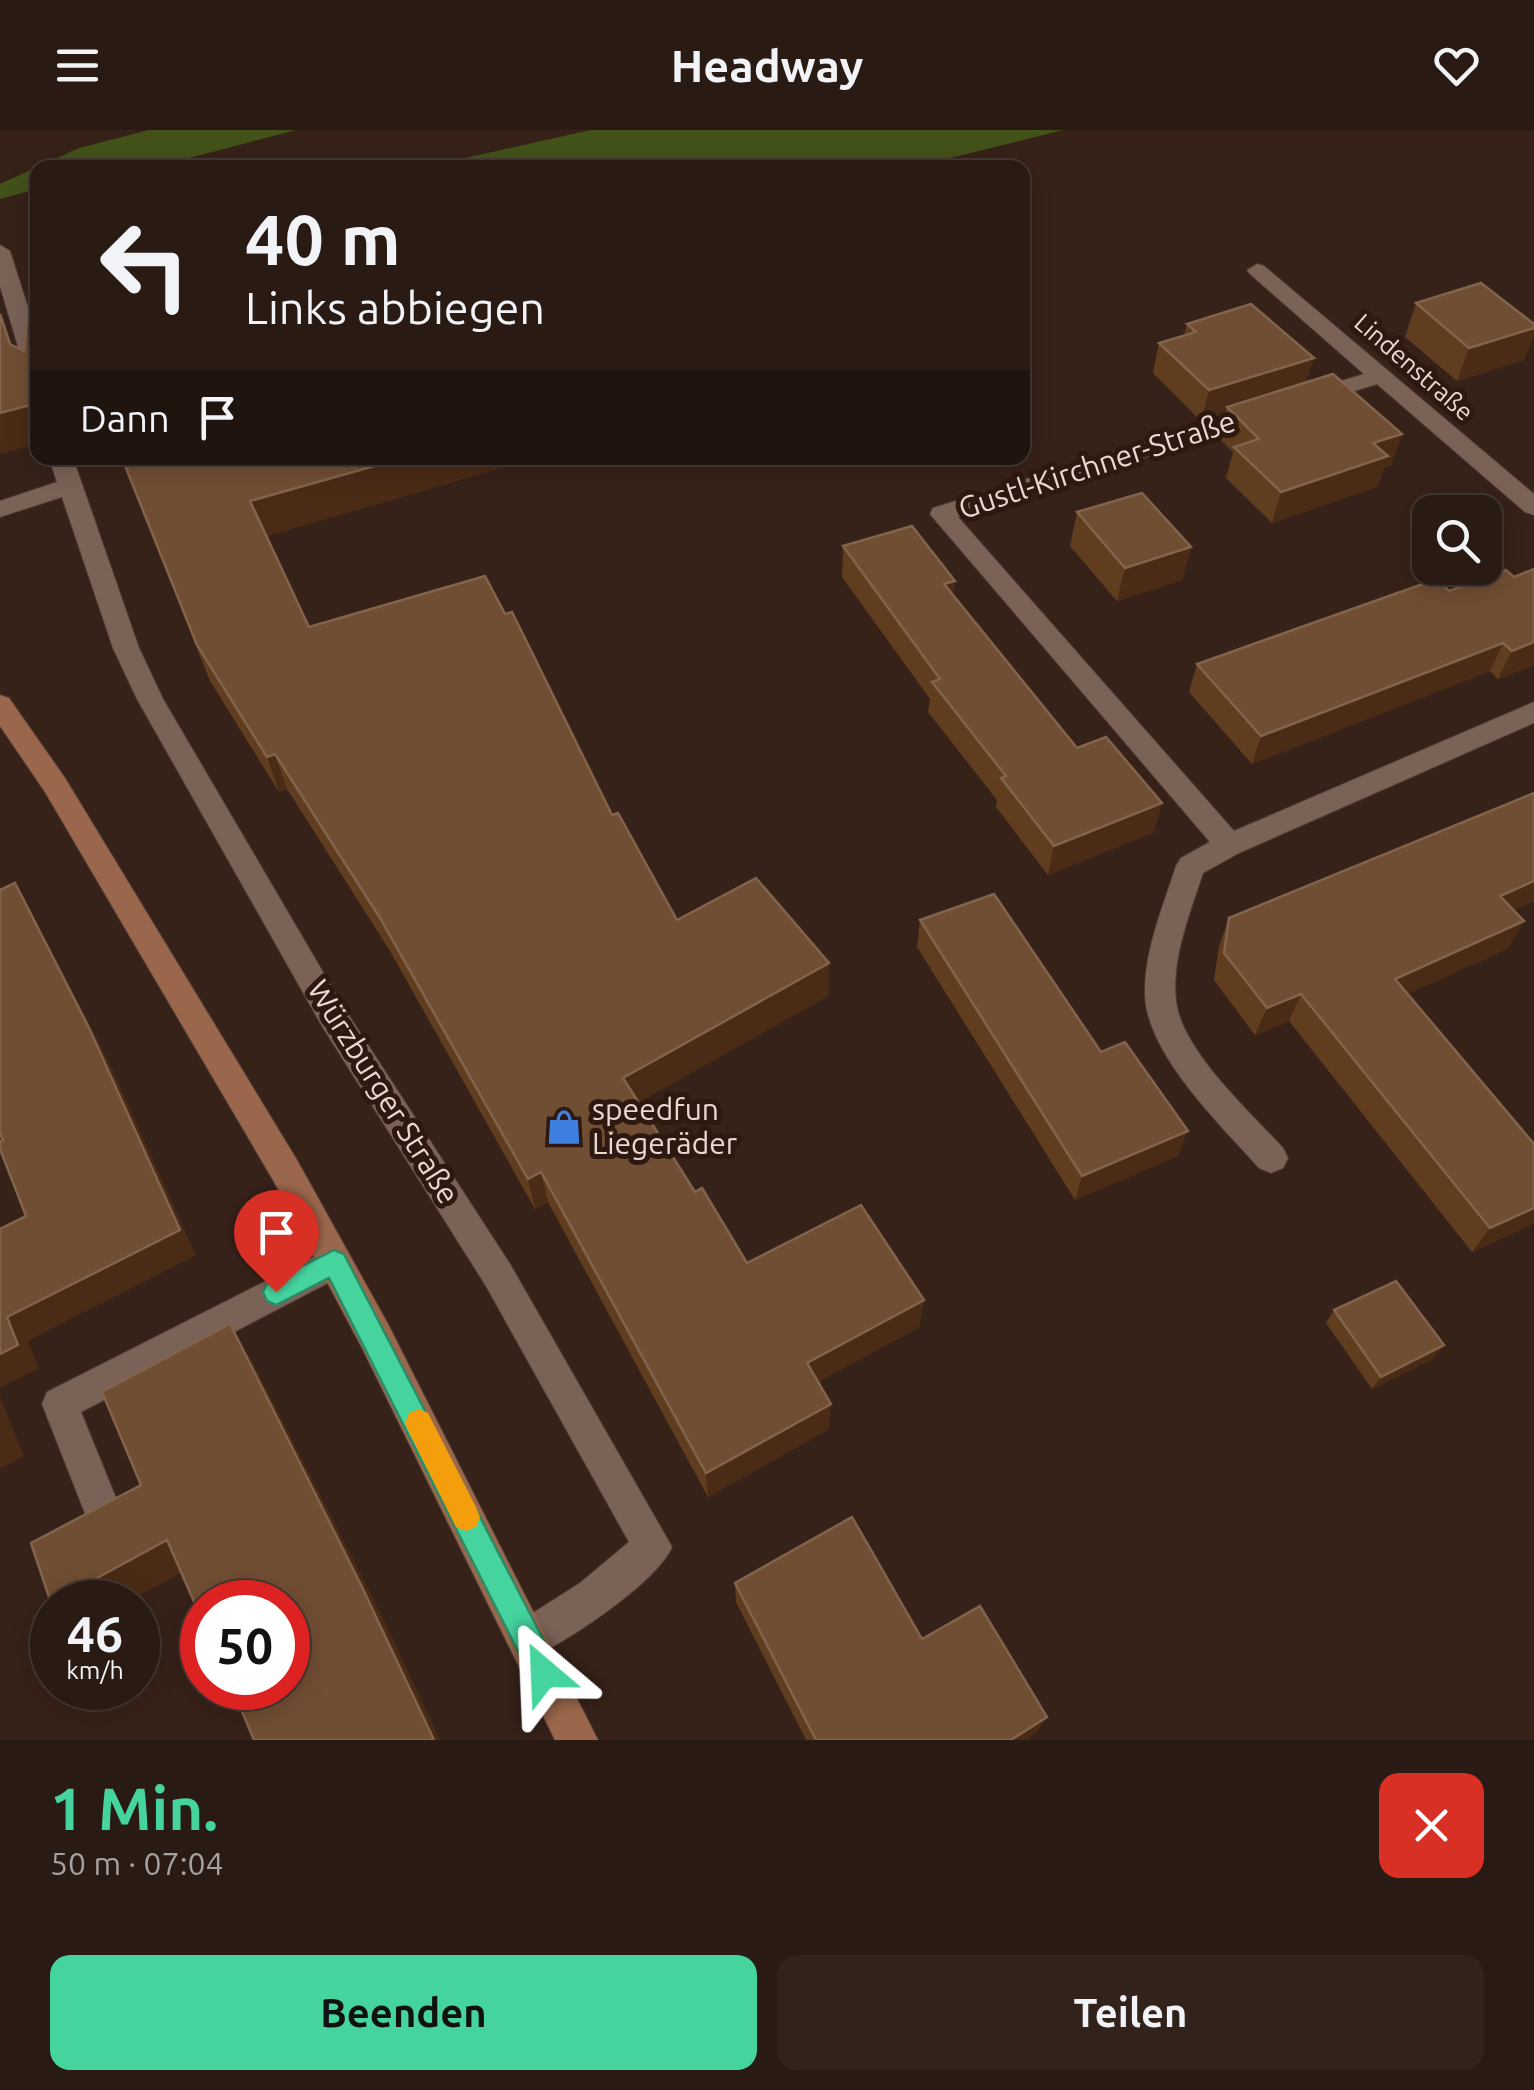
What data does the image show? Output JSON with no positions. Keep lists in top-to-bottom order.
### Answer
{
  "streets": {
    "street": ["Lindenstraße", "Gustl-Kirchner-Straße", "Würzburger Straße"]
  },
  "crossings": [
    ["Lindenstraße", "Gustl-Kirchner-Straße"]
  ],
  "places": {
    "shop": ["speedfun Liegeräder"]
  },
  "page": {
    "header": "Headway",
    "turn": ["40 m", "Links abbiegen"],
    "then": "Dann",
    "speed": "46 km/h",
    "limit": "50",
    "heading": ["1 Min.", "50 m · 07:04"],
    "buttons": ["Beenden", "Teilen"]
  }
}
